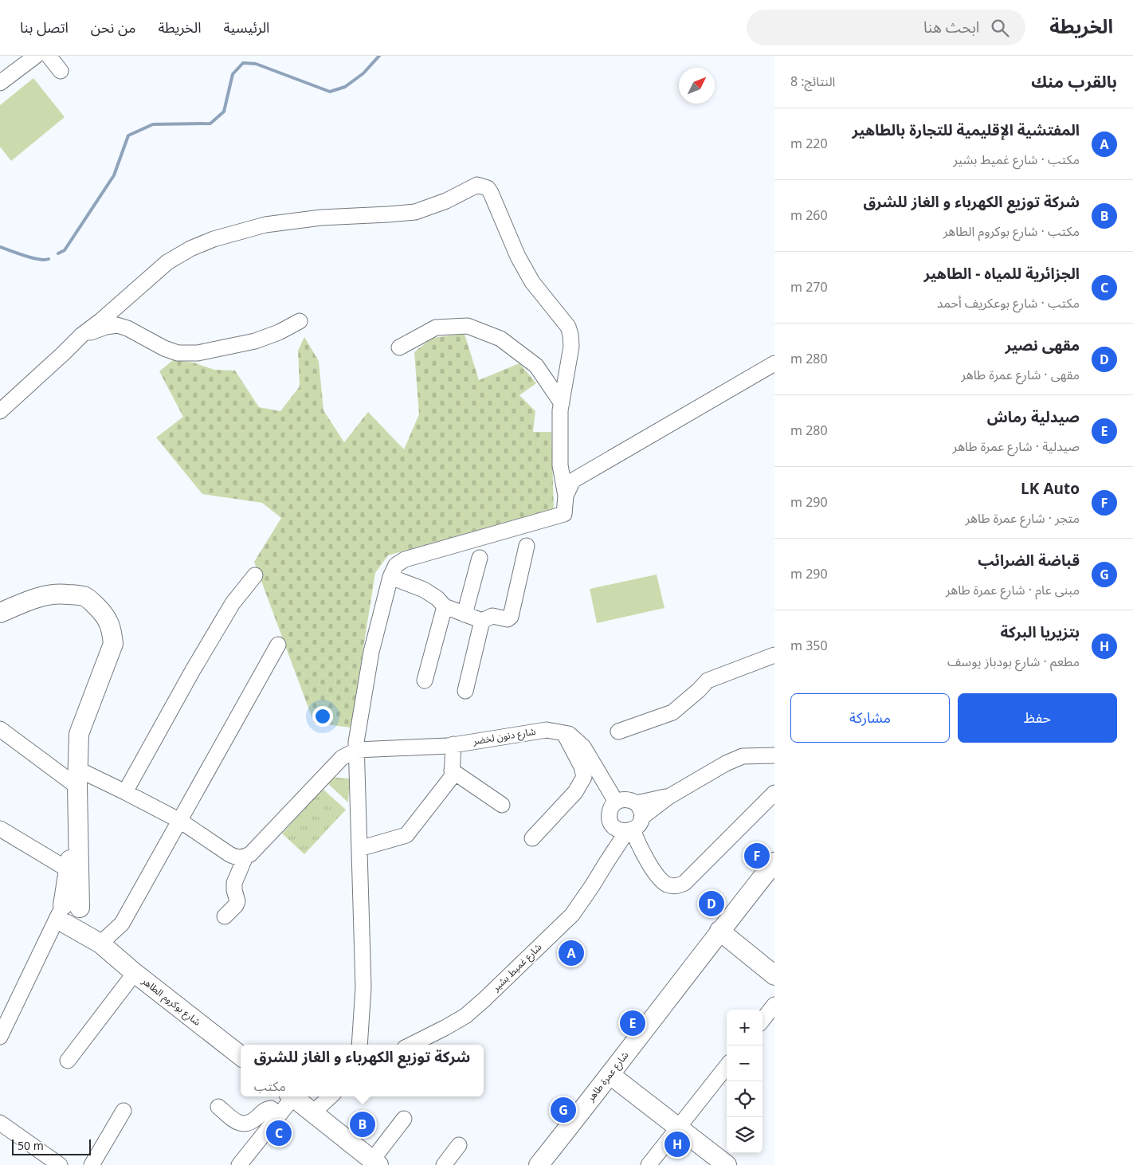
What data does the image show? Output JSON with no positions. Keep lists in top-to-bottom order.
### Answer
{
  "streets": {
    "main road": ["شارع بوكروم الطاهر", "شارع عمرة طاهر"],
    "street": ["شارع دنون لخضر", "شارع غميط بشير"]
  },
  "crossings": [
    ["شارع دنون لخضر", "شارع غميط بشير"]
  ],
  "scale_bar": "50 m",
  "north": "top right",
  "page": {
    "header": "الخريطة",
    "search": "ابحث هنا",
    "nav": [
      "الرئيسية",
      "الخريطة",
      "من نحن",
      "اتصل بنا"
    ],
    "heading": ["بالقرب منك", "النتائج: 8"],
    "list": [
      {
        "mark": "A",
        "name": "المفتشية الإقليمية للتجارة بالطاهير",
        "note": "مكتب · شارع غميط بشير",
        "value": "220 m"
      },
      {
        "mark": "B",
        "name": "شركة توزيع الكهرباء و الغاز للشرق",
        "note": "مكتب · شارع بوكروم الطاهر",
        "value": "260 m"
      },
      {
        "mark": "C",
        "name": "الجزائرية للمياه - الطاهير",
        "note": "مكتب · شارع بوعكريف أحمد",
        "value": "270 m"
      },
      {
        "mark": "D",
        "name": "مقهى نصير",
        "note": "مقهى · شارع عمرة طاهر",
        "value": "280 m"
      },
      {
        "mark": "E",
        "name": "صيدلية رماش",
        "note": "صيدلية · شارع عمرة طاهر",
        "value": "280 m"
      },
      {
        "mark": "F",
        "name": "LK Auto",
        "note": "متجر · شارع عمرة طاهر",
        "value": "290 m"
      },
      {
        "mark": "G",
        "name": "قباضة الضرائب",
        "note": "مبنى عام · شارع عمرة طاهر",
        "value": "290 m"
      },
      {
        "mark": "H",
        "name": "بتزيريا البركة",
        "note": "مطعم · شارع بودباز يوسف",
        "value": "350 m"
      }
    ],
    "buttons": ["حفظ", "مشاركة"],
    "pins": [
      "F",
      "D",
      "A",
      "E",
      "G",
      "B",
      "C",
      "H"
    ],
    "map_buttons": ["+", "−"],
    "popup": ["شركة توزيع الكهرباء و الغاز للشرق", "مكتب"],
    "scale": "50 m"
  }
}
